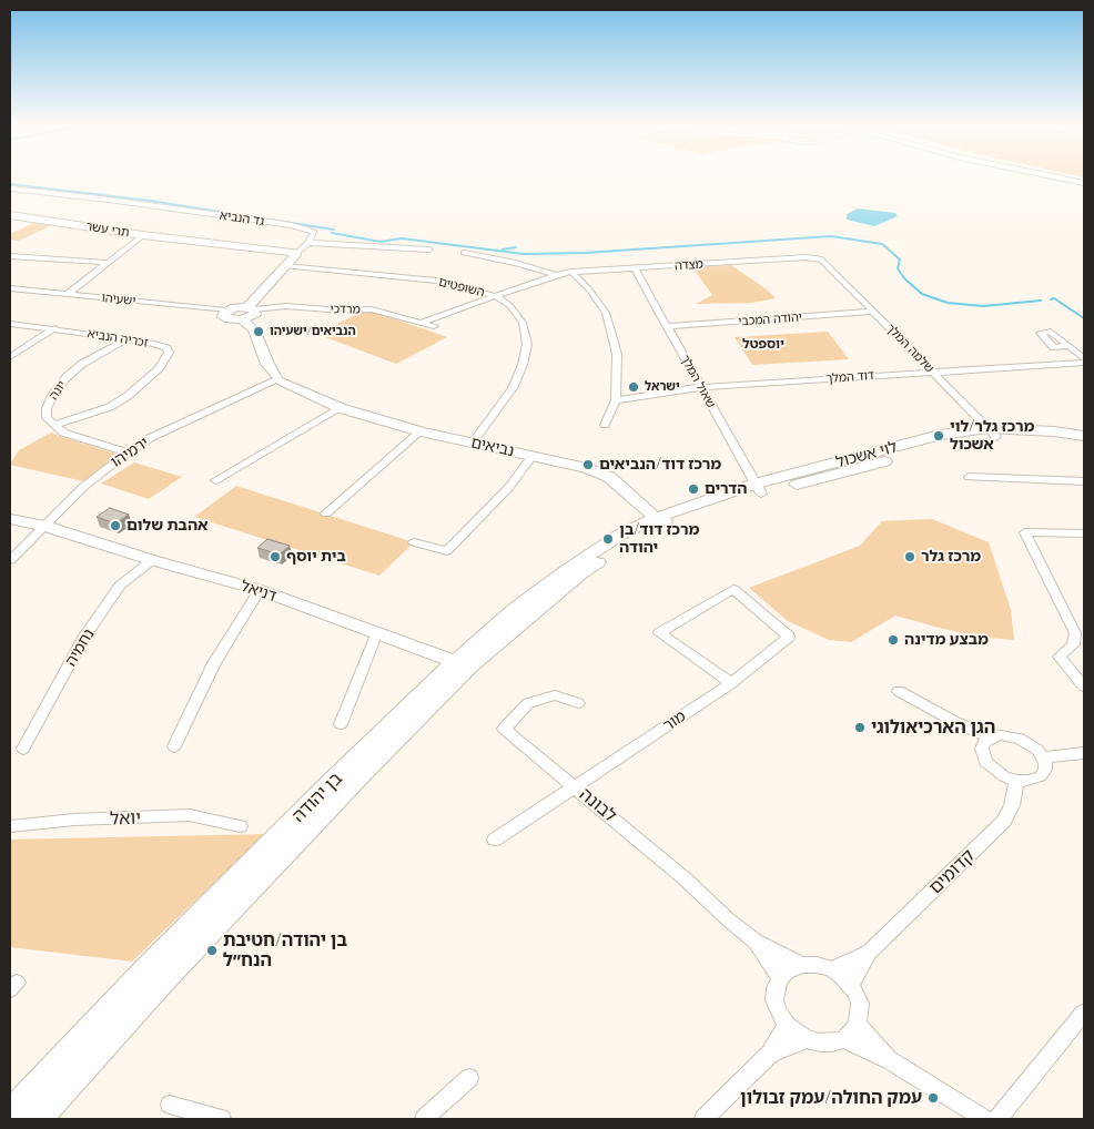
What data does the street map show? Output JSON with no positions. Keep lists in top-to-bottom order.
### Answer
{
  "streets": {
    "street": [
      "גד הנביא",
      "תרי עשר",
      "מצדה",
      "השופטים",
      "ישעיהו",
      "מרדכי",
      "יהודה המכבי",
      "זכריה הנביא",
      "שלמה המלך",
      "דוד המלך",
      "שאול המלך",
      "יונה",
      "נביאים",
      "ירמיהו",
      "לוי אשכול",
      "דניאל",
      "נחמיה",
      "מור",
      "בן יהודה",
      "לבונה",
      "יואל",
      "קדומים"
    ]
  },
  "crossings": [
    ["תרי עשר", "ישעיהו"],
    ["מצדה", "שלמה המלך"],
    ["מצדה", "שאול המלך"],
    ["השופטים", "נביאים"],
    ["יהודה המכבי", "שלמה המלך"],
    ["יהודה המכבי", "שאול המלך"],
    ["זכריה הנביא", "יונה"],
    ["שלמה המלך", "דוד המלך"],
    ["שלמה המלך", "לוי אשכול"],
    ["דוד המלך", "שאול המלך"],
    ["שאול המלך", "לוי אשכול"],
    ["נביאים", "ירמיהו"],
    ["נביאים", "לוי אשכול"],
    ["נביאים", "בן יהודה"],
    ["ירמיהו", "דניאל"],
    ["לוי אשכול", "בן יהודה"],
    ["דניאל", "נחמיה"],
    ["דניאל", "בן יהודה"],
    ["מור", "לבונה"],
    ["לבונה", "קדומים"]
  ],
  "districts": ["יוספטל"],
  "places": [
    "הנביאים/ישעיהו",
    "ישראל",
    "מרכז גלר/לוי אשכול",
    "מרכז דוד/הנביאים",
    "הדרים",
    "אהבת שלום",
    "מרכז דוד/בן יהודה",
    "בית יוסף",
    "מרכז גלר",
    "מבצע מדינה",
    "הגן הארכיאולוגי",
    "בן יהודה/חטיבת הנח״ל",
    "עמק החולה/עמק זבולון"
  ]
}
